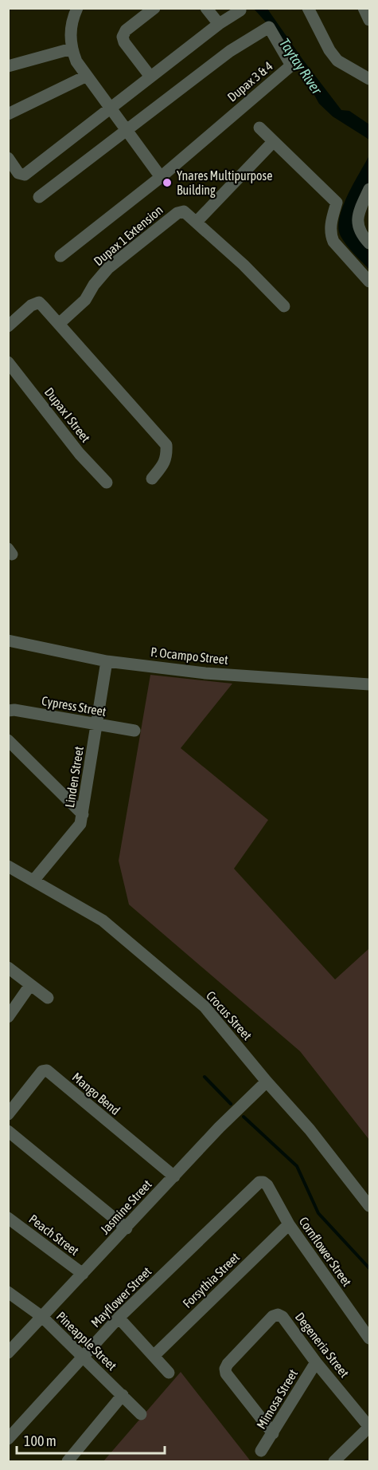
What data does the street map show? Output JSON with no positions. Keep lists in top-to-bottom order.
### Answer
{
  "streets": {
    "street": [
      "Dupax 3 & 4",
      "Dupax 1 Extension",
      "Dupax I Street",
      "P. Ocampo Street",
      "Cypress Street",
      "Linden Street",
      "Crocus Street",
      "Mango Bend",
      "Jasmine Street",
      "Peach Street",
      "Cornflower Street",
      "Forsythia Street",
      "Mayflower Street",
      "Pineapple Street",
      "Degeneria Street",
      "Mimosa Street"
    ]
  },
  "crossings": [
    ["P. Ocampo Street", "Linden Street"],
    ["Cypress Street", "Linden Street"],
    ["Linden Street", "Crocus Street"],
    ["Crocus Street", "Jasmine Street"],
    ["Mango Bend", "Jasmine Street"],
    ["Jasmine Street", "Peach Street"],
    ["Jasmine Street", "Pineapple Street"],
    ["Cornflower Street", "Forsythia Street"],
    ["Cornflower Street", "Mayflower Street"],
    ["Mayflower Street", "Pineapple Street"],
    ["Degeneria Street", "Mimosa Street"]
  ],
  "water": ["Taytay River"],
  "places": ["Ynares Multipurpose Building"],
  "scale_bar": "100 m"
}
